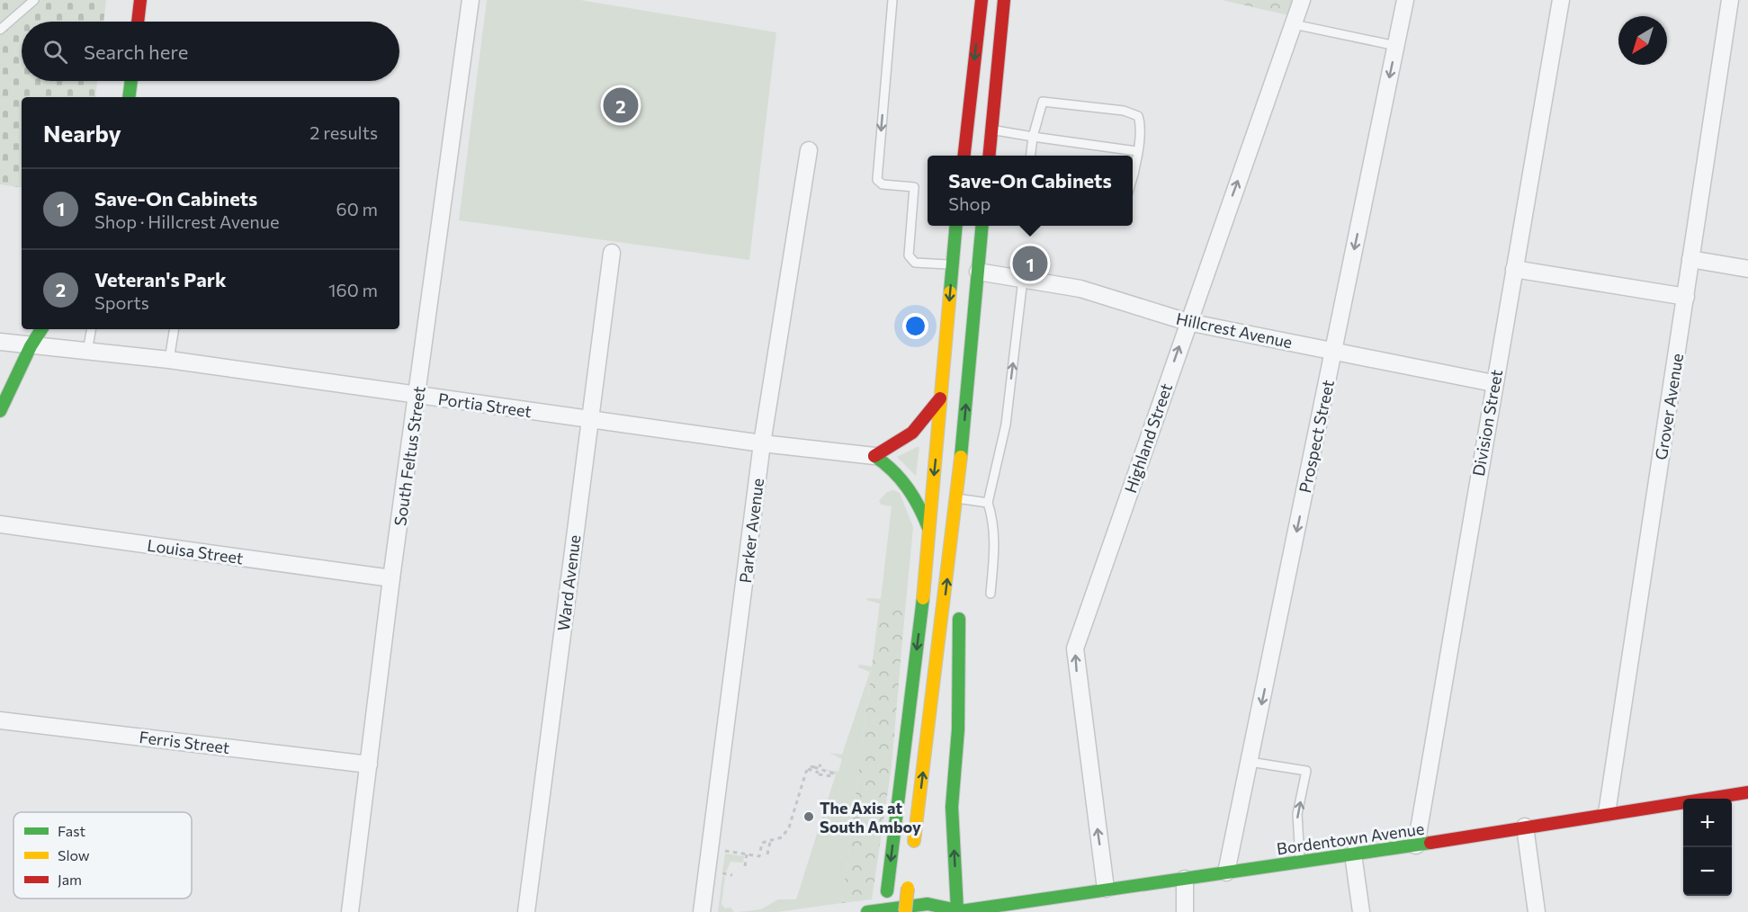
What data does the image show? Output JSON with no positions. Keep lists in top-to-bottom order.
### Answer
{
  "streets": {
    "main road": ["Bordentown Avenue"],
    "street": [
      "Hillcrest Avenue",
      "Portia Street",
      "Grover Avenue",
      "Division Street",
      "Prospect Street",
      "Highland Street",
      "South Feltus Street",
      "Parker Avenue",
      "Louisa Street",
      "Ward Avenue",
      "Ferris Street"
    ]
  },
  "crossings": [
    ["Hillcrest Avenue", "Division Street"],
    ["Hillcrest Avenue", "Prospect Street"],
    ["Hillcrest Avenue", "Highland Street"],
    ["Portia Street", "South Feltus Street"],
    ["Portia Street", "Parker Avenue"],
    ["Portia Street", "Ward Avenue"],
    ["Grover Avenue", "Bordentown Avenue"],
    ["Division Street", "Bordentown Avenue"],
    ["Prospect Street", "Bordentown Avenue"],
    ["Highland Street", "Bordentown Avenue"],
    ["South Feltus Street", "Louisa Street"],
    ["South Feltus Street", "Ferris Street"]
  ],
  "one_way": ["Prospect Street", "Highland Street"],
  "places": ["The Axis at South Amboy"],
  "legend": ["Fast", "Slow", "Jam"],
  "north": "bottom left",
  "page": {
    "search": "Search here",
    "pins": ["2", "1"],
    "heading": ["Nearby", "2 results"],
    "popup": ["Save-On Cabinets", "Shop"],
    "list": [
      {
        "mark": "1",
        "name": "Save-On Cabinets",
        "note": "Shop · Hillcrest Avenue",
        "value": "60 m"
      },
      {
        "mark": "2",
        "name": "Veteran's Park",
        "note": "Sports",
        "value": "160 m"
      }
    ],
    "map_buttons": ["+", "−"]
  }
}
